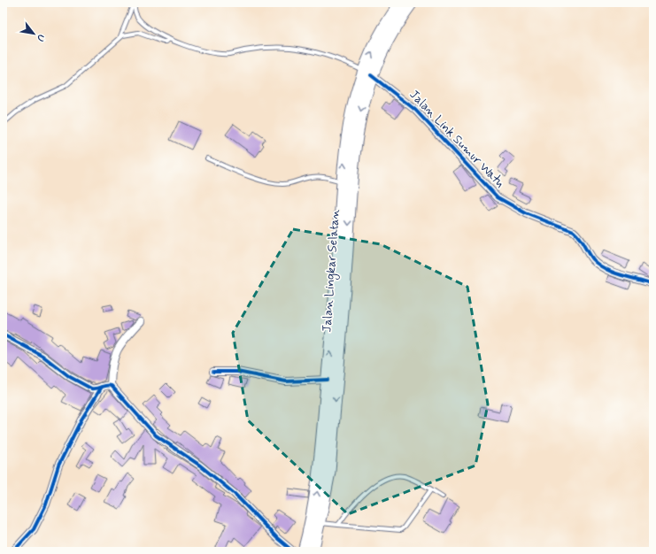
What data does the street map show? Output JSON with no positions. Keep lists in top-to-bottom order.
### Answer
{
  "streets": {
    "highway": ["Jalan Lingkar Selatan"],
    "street": ["Jalan Link Sumur Watu"]
  },
  "crossings": [
    ["Jalan Link Sumur Watu", "Jalan Lingkar Selatan"]
  ],
  "north": "bottom right"
}
